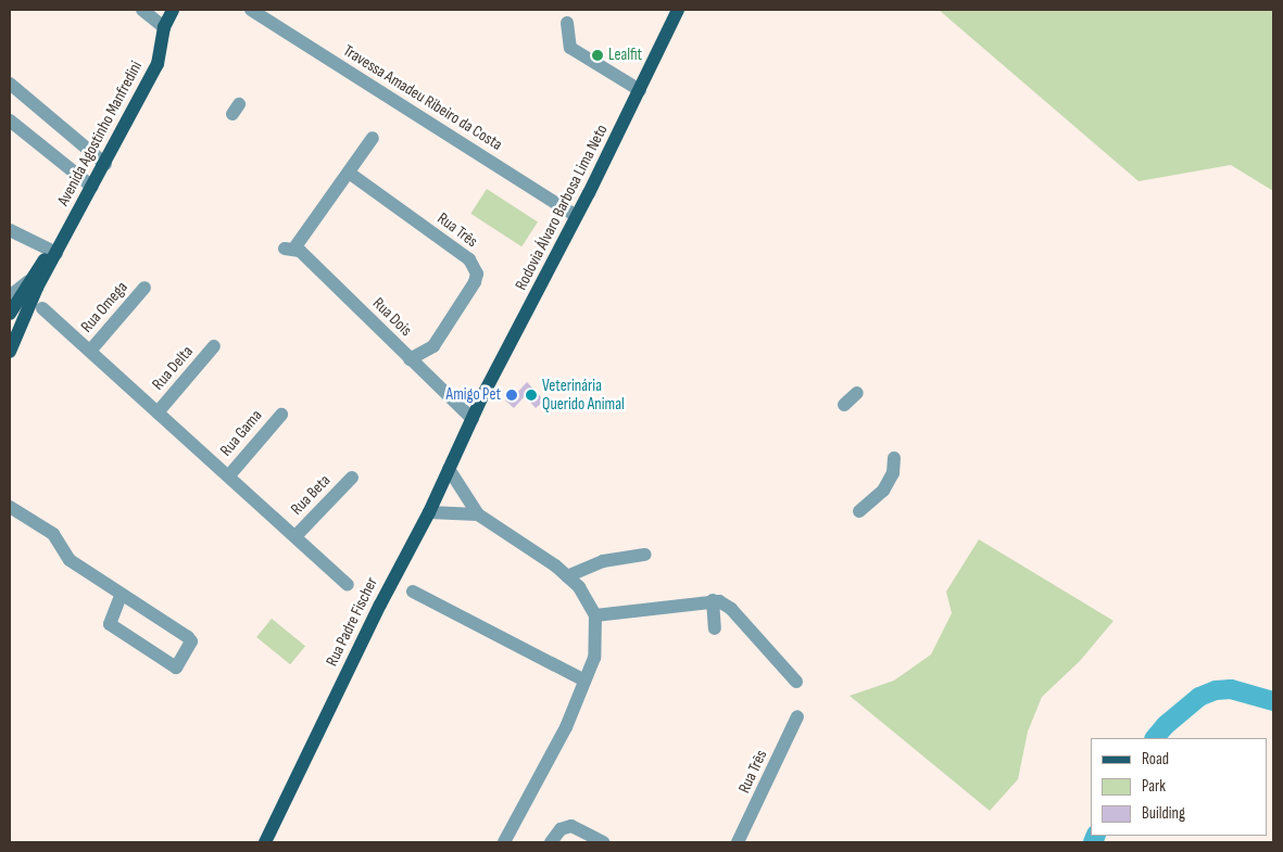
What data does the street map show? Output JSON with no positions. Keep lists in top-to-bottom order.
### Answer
{
  "streets": {
    "main road": ["Avenida Agostinho Manfredini", "Rodovia Álvaro Barbosa Lima Neto", "Rua Padre Fischer"],
    "street": [
      "Travessa Amadeu Ribeiro da Costa",
      "Rua Três",
      "Rua Omega",
      "Rua Dois",
      "Rua Delta",
      "Rua Gama",
      "Rua Beta"
    ]
  },
  "crossings": [
    ["Travessa Amadeu Ribeiro da Costa", "Rodovia Álvaro Barbosa Lima Neto"],
    ["Rodovia Álvaro Barbosa Lima Neto", "Rua Dois"],
    ["Rodovia Álvaro Barbosa Lima Neto", "Rua Padre Fischer"],
    ["Rua Três", "Rua Dois"],
    ["Rua Dois", "Rua Padre Fischer"]
  ],
  "places": ["Lealfit", "Amigo Pet", "Veterinária Querido Animal"],
  "legend": ["Road", "Park", "Building"]
}
